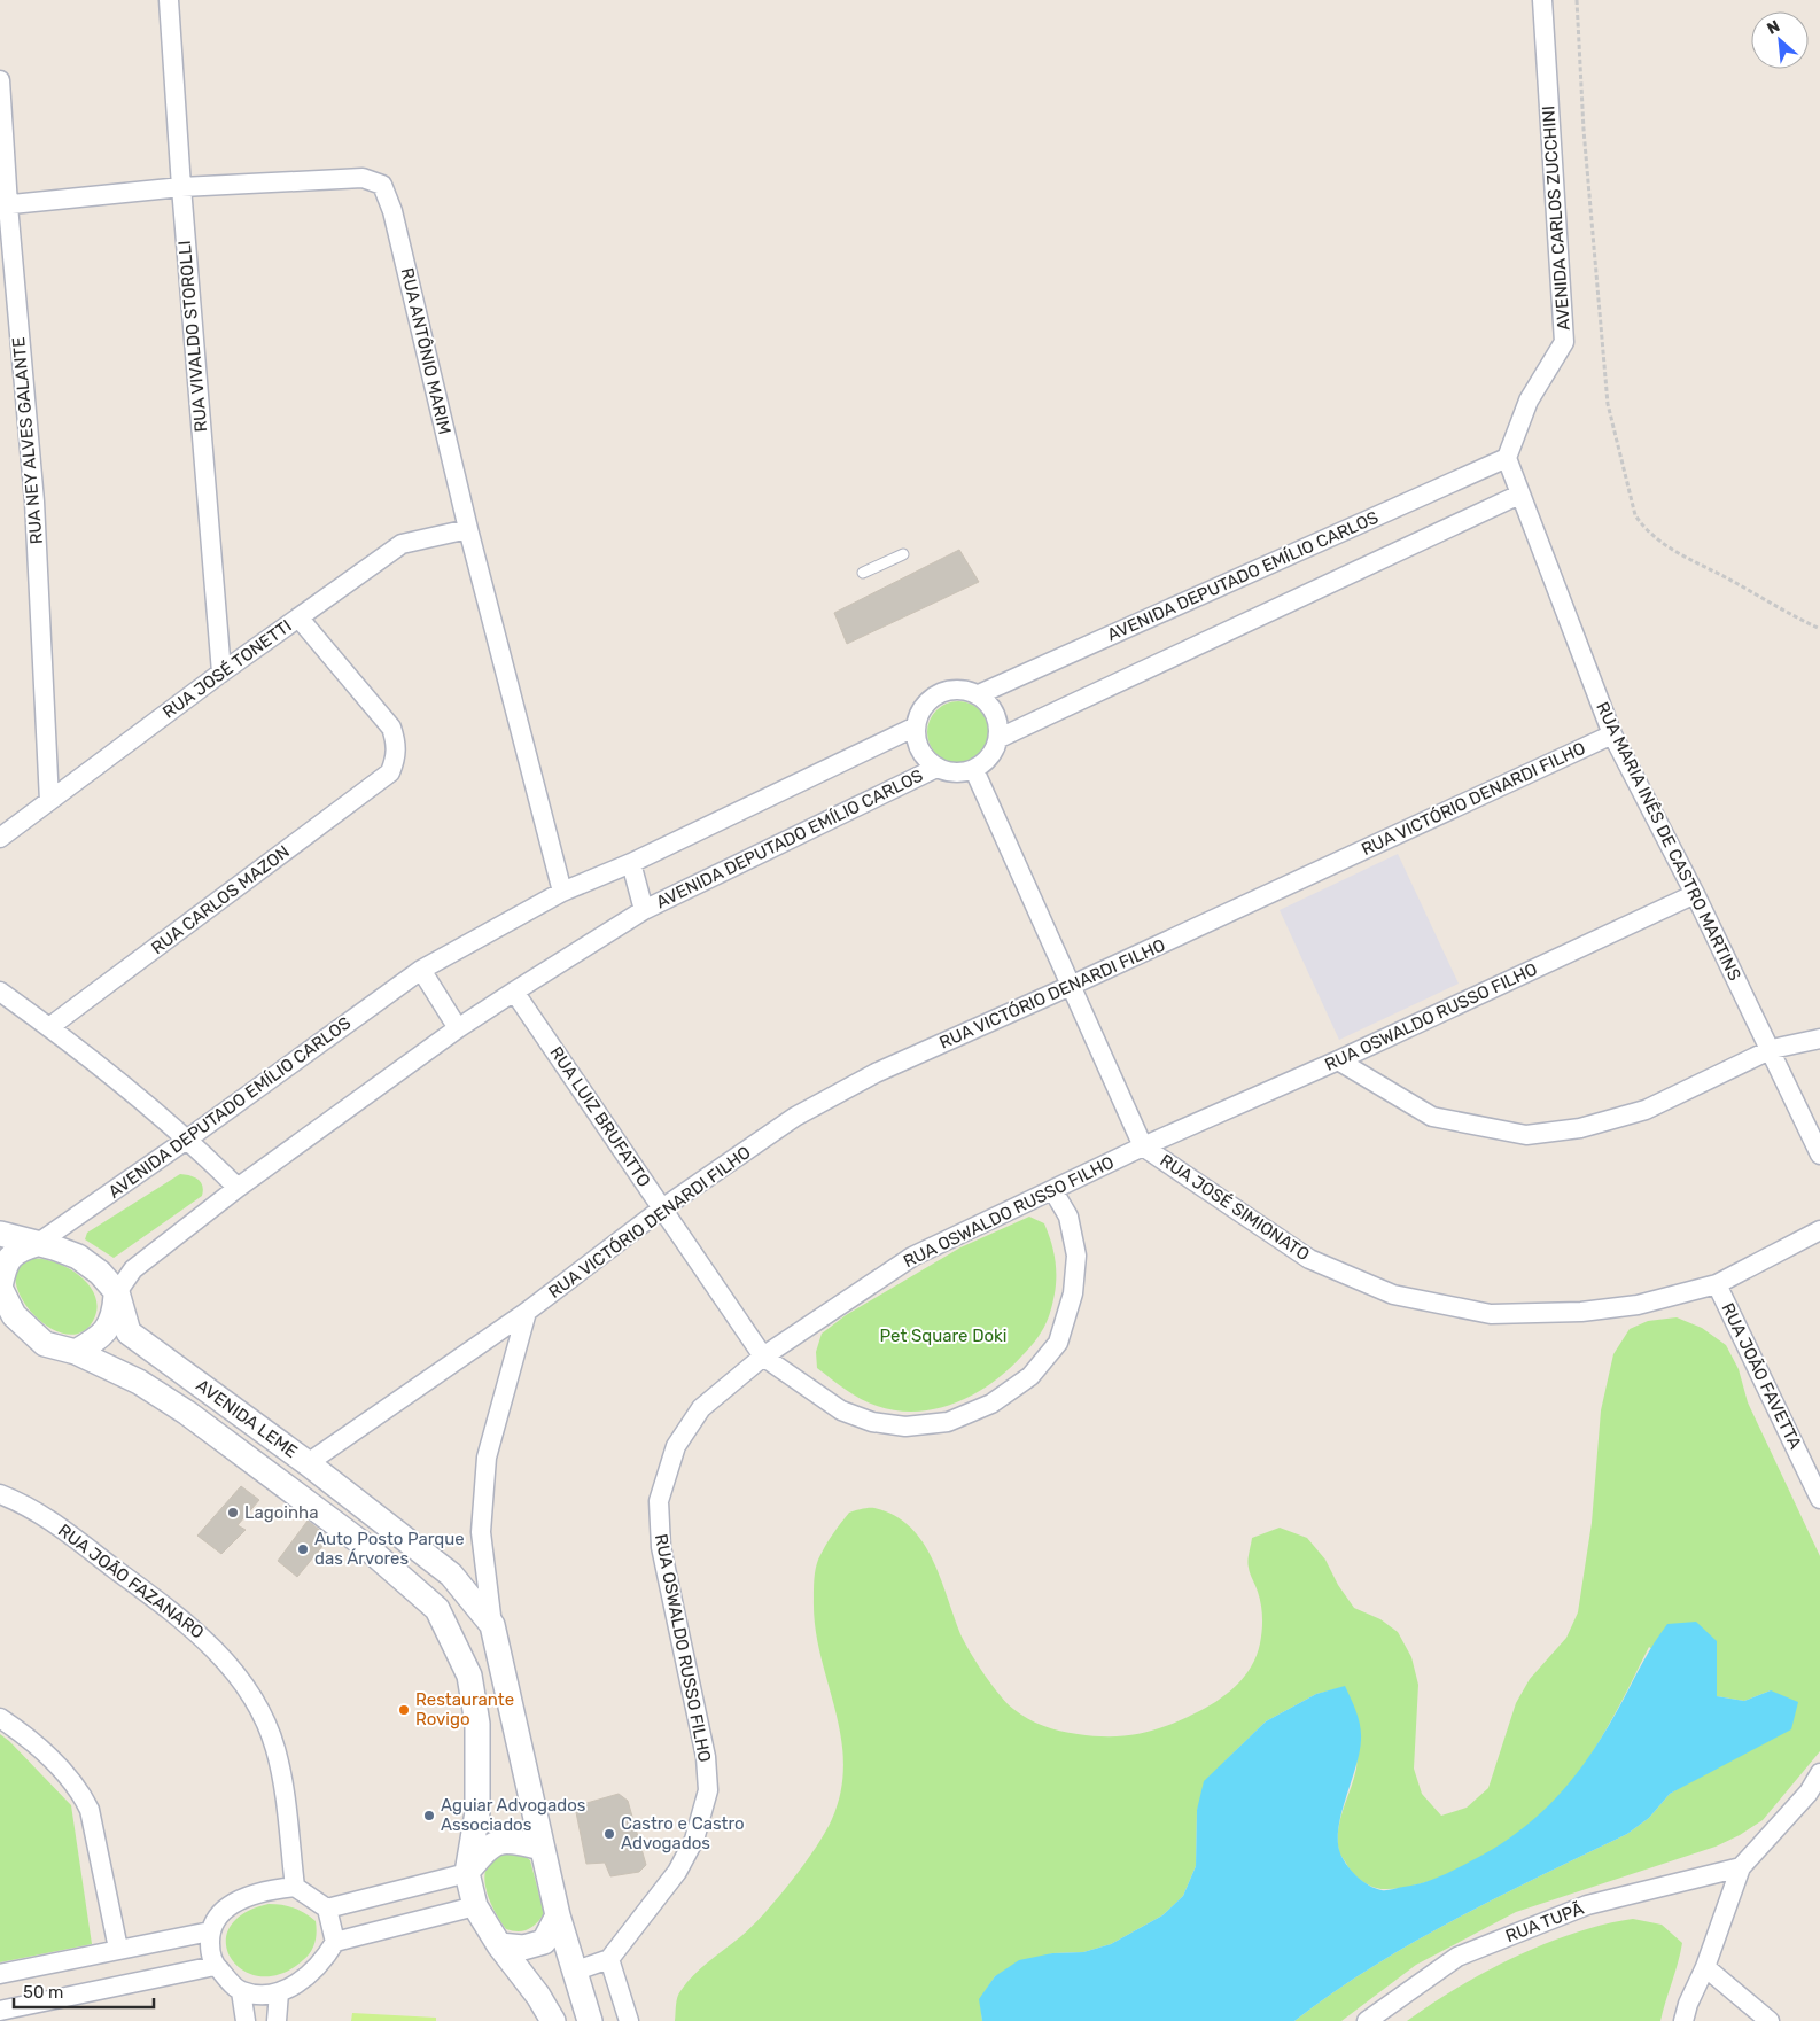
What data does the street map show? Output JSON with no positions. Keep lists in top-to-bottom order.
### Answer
{
  "streets": {
    "street": [
      "AVENIDA CARLOS ZUCCHINI",
      "RUA VIVALDO STOROLLI",
      "RUA ANTÔNIO MARIM",
      "RUA NEY ALVES GALANTE",
      "AVENIDA DEPUTADO EMÍLIO CARLOS",
      "RUA JOSÉ TONETTI",
      "RUA VICTÓRIO DENARDI FILHO",
      "RUA MARIA INÊS DE CASTRO MARTINS",
      "RUA CARLOS MAZON",
      "RUA OSWALDO RUSSO FILHO",
      "RUA LUIZ BRUFATTO",
      "RUA JOSÉ SIMIONATO",
      "RUA JOÃO FAVETTA",
      "AVENIDA LEME",
      "RUA JOÃO FAZANARO",
      "RUA TUPÃ"
    ]
  },
  "crossings": [
    ["AVENIDA CARLOS ZUCCHINI", "AVENIDA DEPUTADO EMÍLIO CARLOS"],
    ["AVENIDA CARLOS ZUCCHINI", "RUA MARIA INÊS DE CASTRO MARTINS"],
    ["RUA VIVALDO STOROLLI", "RUA ANTÔNIO MARIM"],
    ["RUA VIVALDO STOROLLI", "RUA JOSÉ TONETTI"],
    ["RUA ANTÔNIO MARIM", "RUA NEY ALVES GALANTE"],
    ["RUA ANTÔNIO MARIM", "AVENIDA DEPUTADO EMÍLIO CARLOS"],
    ["RUA ANTÔNIO MARIM", "RUA JOSÉ TONETTI"],
    ["RUA NEY ALVES GALANTE", "RUA JOSÉ TONETTI"],
    ["AVENIDA DEPUTADO EMÍLIO CARLOS", "RUA MARIA INÊS DE CASTRO MARTINS"],
    ["AVENIDA DEPUTADO EMÍLIO CARLOS", "RUA LUIZ BRUFATTO"],
    ["AVENIDA DEPUTADO EMÍLIO CARLOS", "RUA JOSÉ SIMIONATO"],
    ["AVENIDA DEPUTADO EMÍLIO CARLOS", "AVENIDA LEME"],
    ["RUA JOSÉ TONETTI", "RUA CARLOS MAZON"],
    ["RUA VICTÓRIO DENARDI FILHO", "RUA MARIA INÊS DE CASTRO MARTINS"],
    ["RUA VICTÓRIO DENARDI FILHO", "RUA LUIZ BRUFATTO"],
    ["RUA VICTÓRIO DENARDI FILHO", "RUA JOSÉ SIMIONATO"],
    ["RUA VICTÓRIO DENARDI FILHO", "AVENIDA LEME"],
    ["RUA MARIA INÊS DE CASTRO MARTINS", "RUA OSWALDO RUSSO FILHO"],
    ["RUA OSWALDO RUSSO FILHO", "RUA LUIZ BRUFATTO"],
    ["RUA OSWALDO RUSSO FILHO", "RUA JOSÉ SIMIONATO"],
    ["RUA JOSÉ SIMIONATO", "RUA JOÃO FAVETTA"]
  ],
  "parks": ["Pet Square Doki"],
  "places": [
    "Lagoinha",
    "Auto Posto Parque das Árvores",
    "Restaurante Rovigo",
    "Aguiar Advogados Associados",
    "Castro e Castro Advogados"
  ],
  "scale_bar": "50 m",
  "north": "top left"
}
